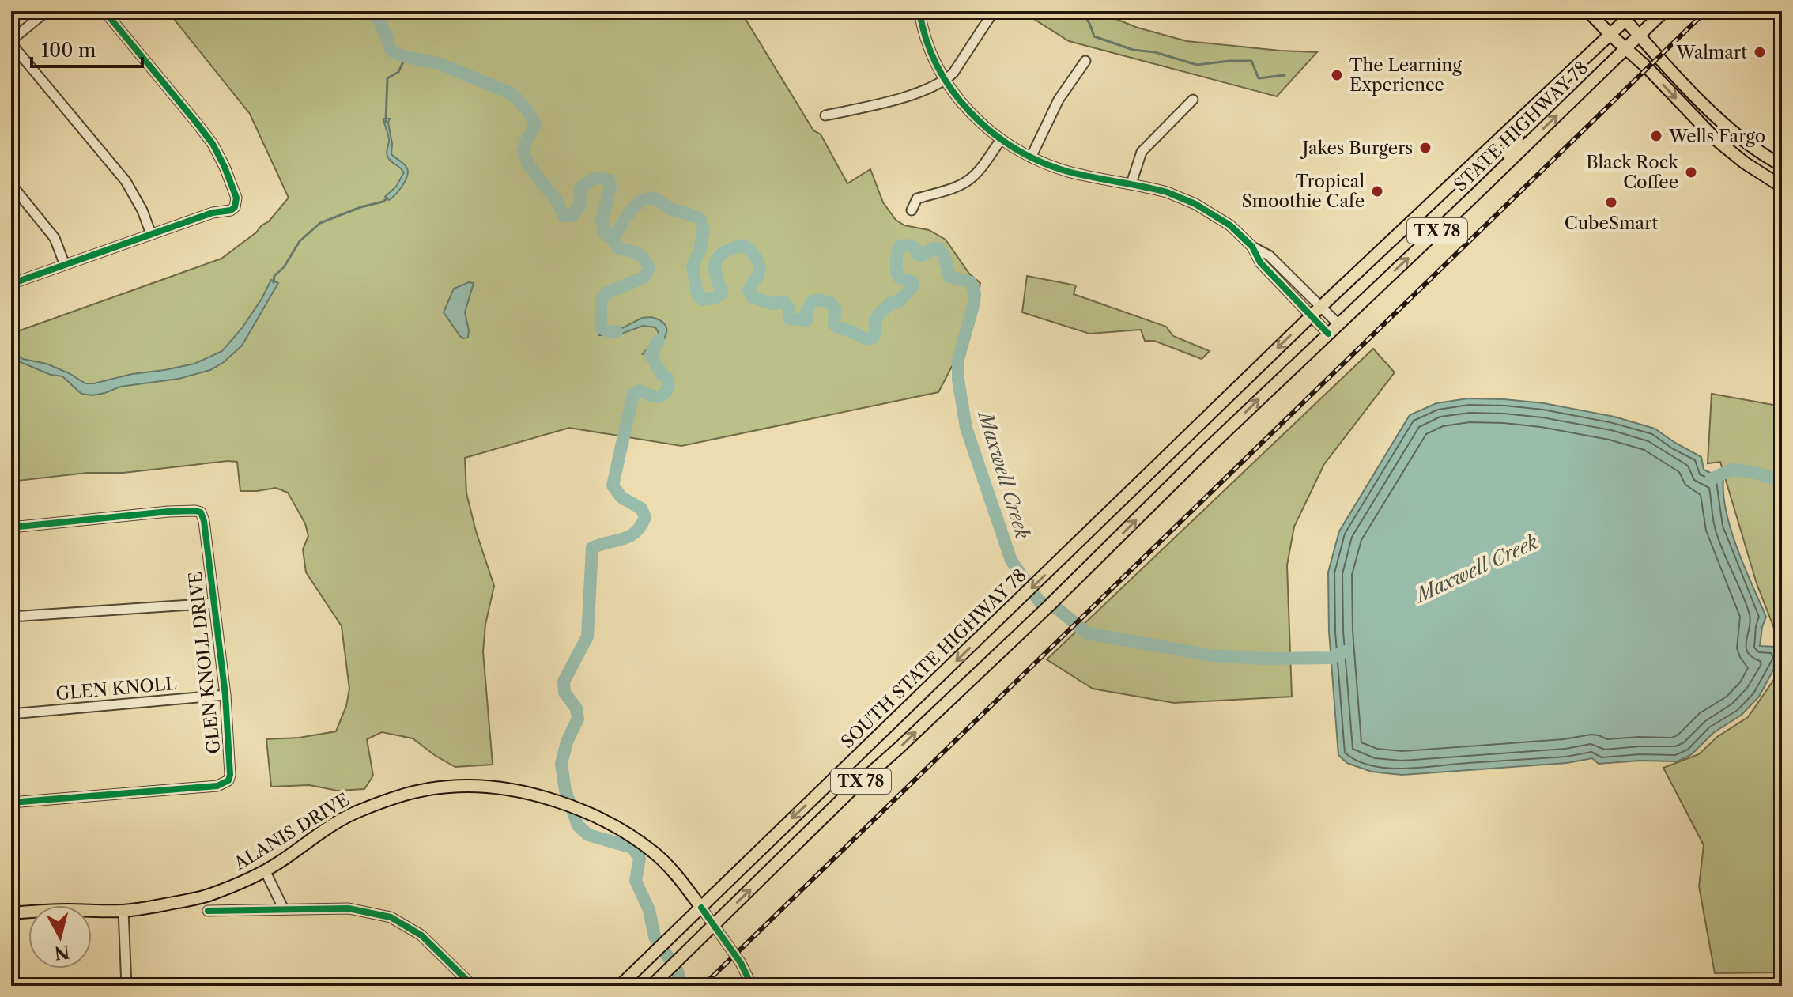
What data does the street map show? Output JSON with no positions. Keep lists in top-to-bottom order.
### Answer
{
  "streets": {
    "main road": [
      "STATE HIGHWAY 78",
      "TX 78",
      "SOUTH STATE HIGHWAY 78",
      "ALANIS DRIVE"
    ],
    "street": ["GLEN KNOLL DRIVE", "GLEN KNOLL"]
  },
  "crossings": [
    ["STATE HIGHWAY 78", "TX 78"],
    ["STATE HIGHWAY 78", "SOUTH STATE HIGHWAY 78"],
    ["SOUTH STATE HIGHWAY 78", "ALANIS DRIVE"],
    ["GLEN KNOLL DRIVE", "GLEN KNOLL"]
  ],
  "one_way": ["SOUTH STATE HIGHWAY 78"],
  "water": ["Maxwell Creek"],
  "places": [
    "Walmart",
    "The Learning Experience",
    "Wells Fargo",
    "Jakes Burgers",
    "Black Rock Coffee",
    "Tropical Smoothie Cafe",
    "CubeSmart"
  ],
  "scale_bar": "100 m",
  "north": "bottom"
}
